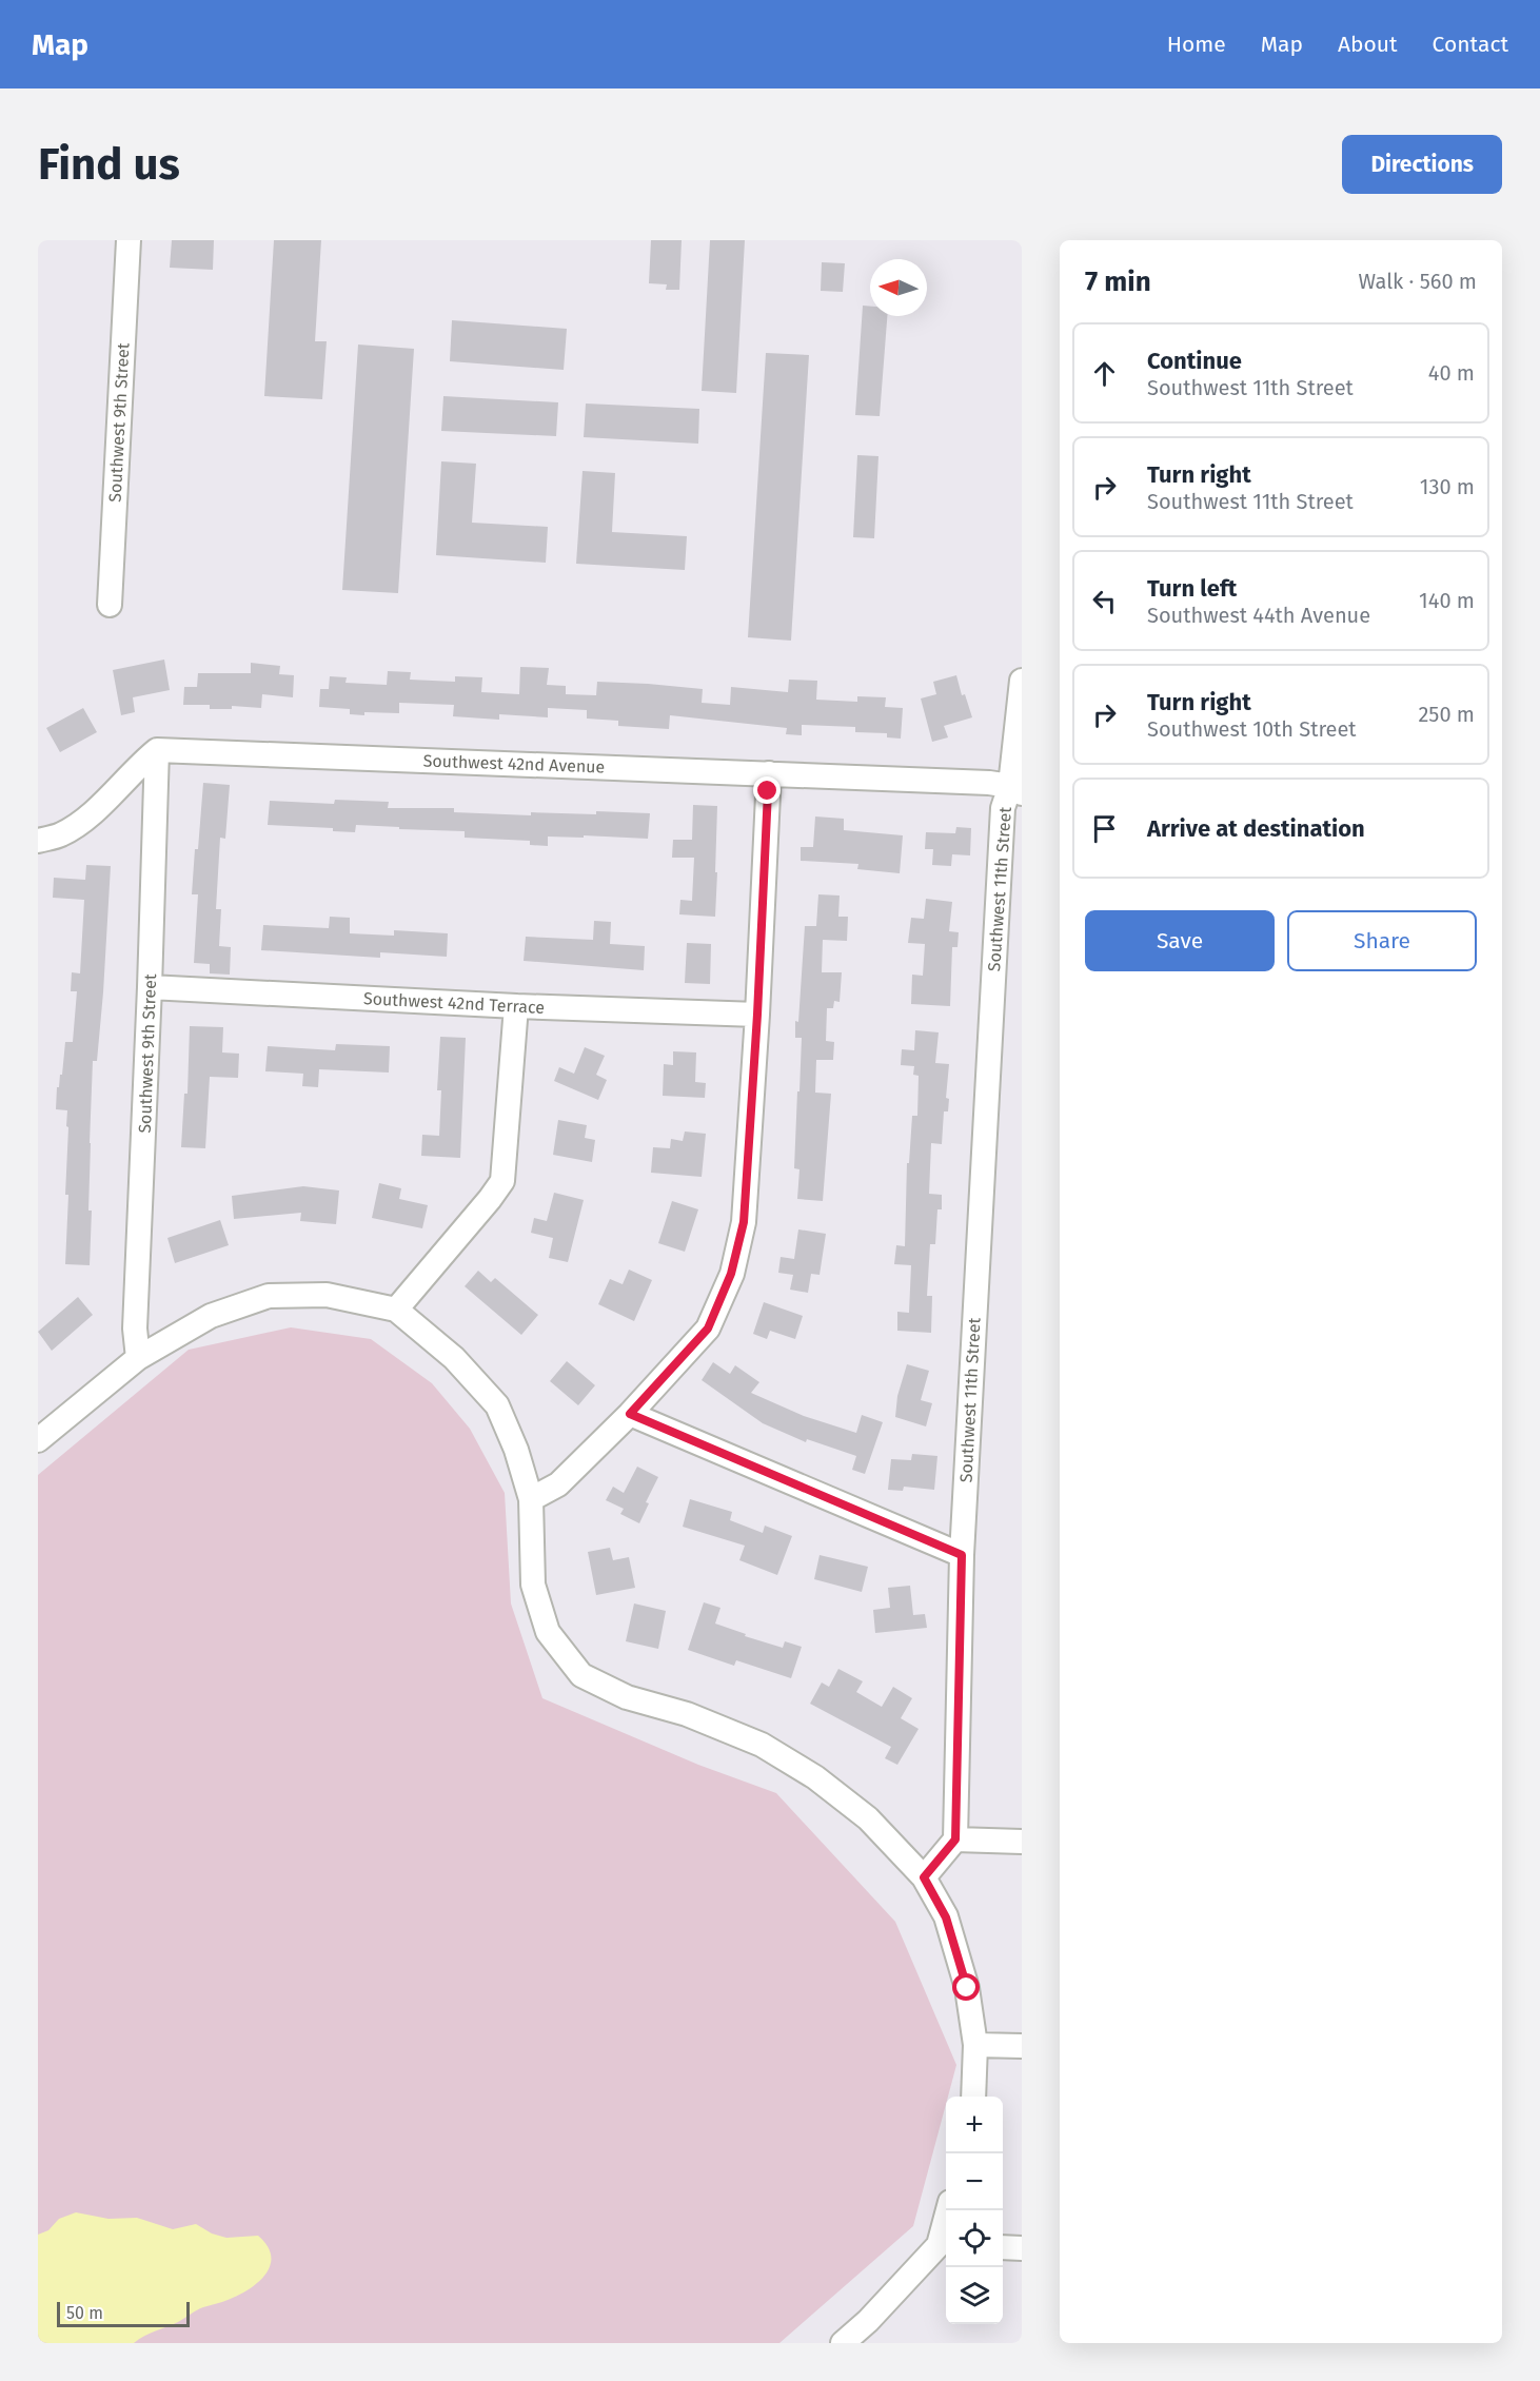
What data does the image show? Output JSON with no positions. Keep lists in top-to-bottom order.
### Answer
{
  "streets": {
    "street": [
      "Southwest 9th Street",
      "Southwest 42nd Avenue",
      "Southwest 11th Street",
      "Southwest 42nd Terrace"
    ]
  },
  "crossings": [
    ["Southwest 9th Street", "Southwest 42nd Avenue"],
    ["Southwest 9th Street", "Southwest 42nd Terrace"],
    ["Southwest 42nd Avenue", "Southwest 11th Street"]
  ],
  "scale_bar": "50 m",
  "north": "left",
  "page": {
    "header": "Map",
    "nav": [
      "Home",
      "Map",
      "About",
      "Contact"
    ],
    "buttons": [
      "Directions",
      ["Save", "Share"]
    ],
    "title": "Find us",
    "heading": ["7 min", "Walk · 560 m"],
    "list": [
      ["Continue", "Southwest 11th Street", "40 m"],
      ["Turn right", "Southwest 11th Street", "130 m"],
      ["Turn left", "Southwest 44th Avenue", "140 m"],
      ["Turn right", "Southwest 10th Street", "250 m"],
      "Arrive at destination"
    ],
    "map_buttons": ["+", "−"],
    "scale": "50 m"
  }
}
